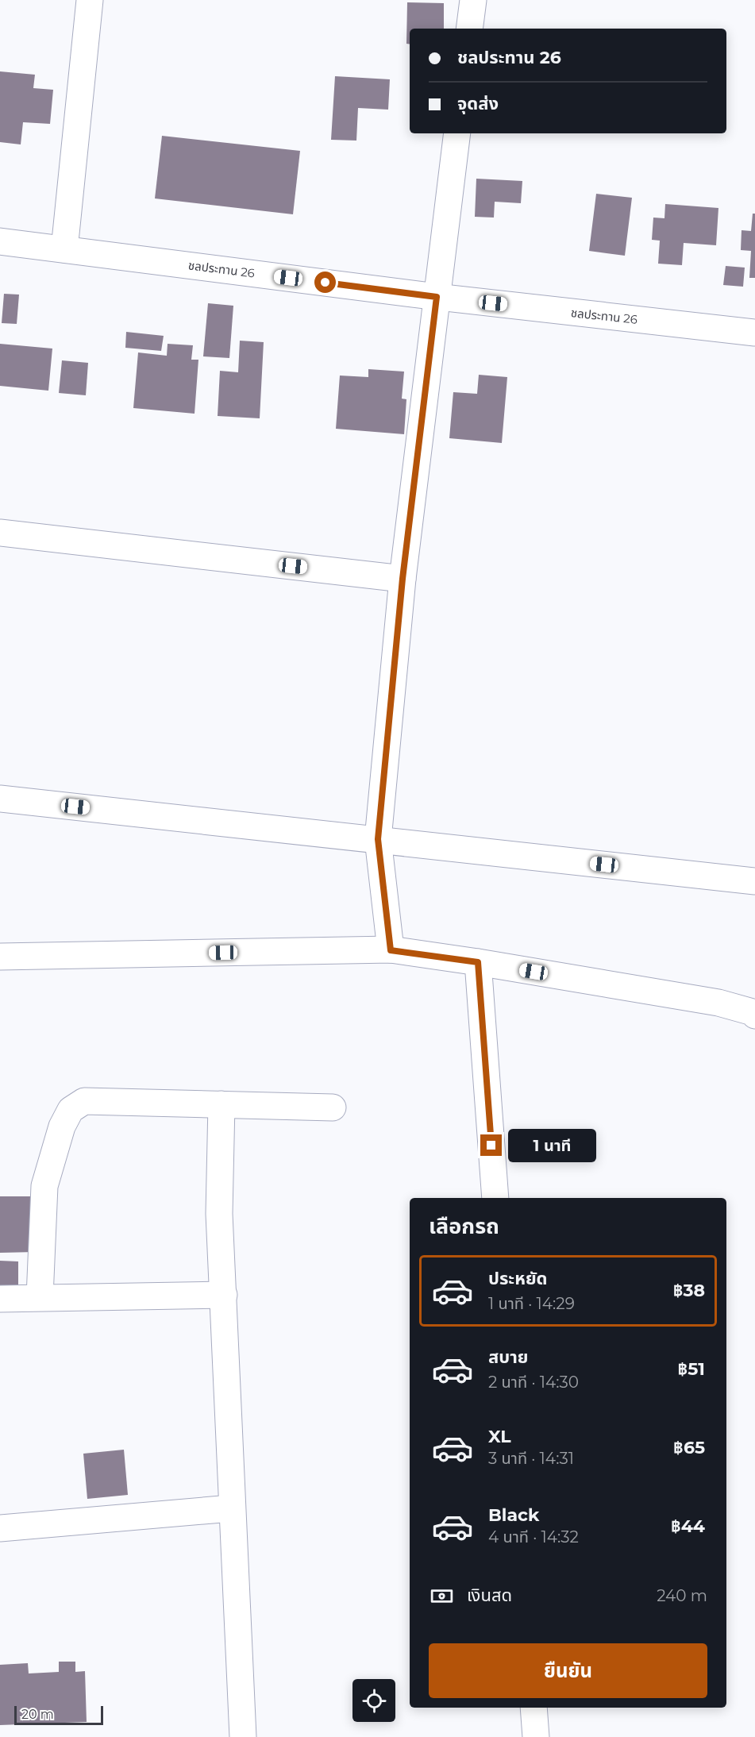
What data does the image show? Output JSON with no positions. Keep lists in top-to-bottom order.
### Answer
{
  "streets": {
    "street": ["ชลประทาน 26"]
  },
  "scale_bar": "20 m",
  "page": {
    "banner": ["ชลประทาน 26", "จุดส่ง"],
    "bubble": "1 นาที",
    "heading": "เลือกรถ",
    "list": [
      {
        "name": "ประหยัด",
        "note": "1 นาที · 14:29",
        "value": "฿38"
      },
      {
        "name": "สบาย",
        "note": "2 นาที · 14:30",
        "value": "฿51"
      },
      {
        "name": "XL",
        "note": "3 นาที · 14:31",
        "value": "฿65"
      },
      {
        "name": "Black",
        "note": "4 นาที · 14:32",
        "value": "฿44"
      }
    ],
    "pay": ["เงินสด", "240 m"],
    "buttons": "ยืนยัน",
    "scale": "20 m"
  }
}
